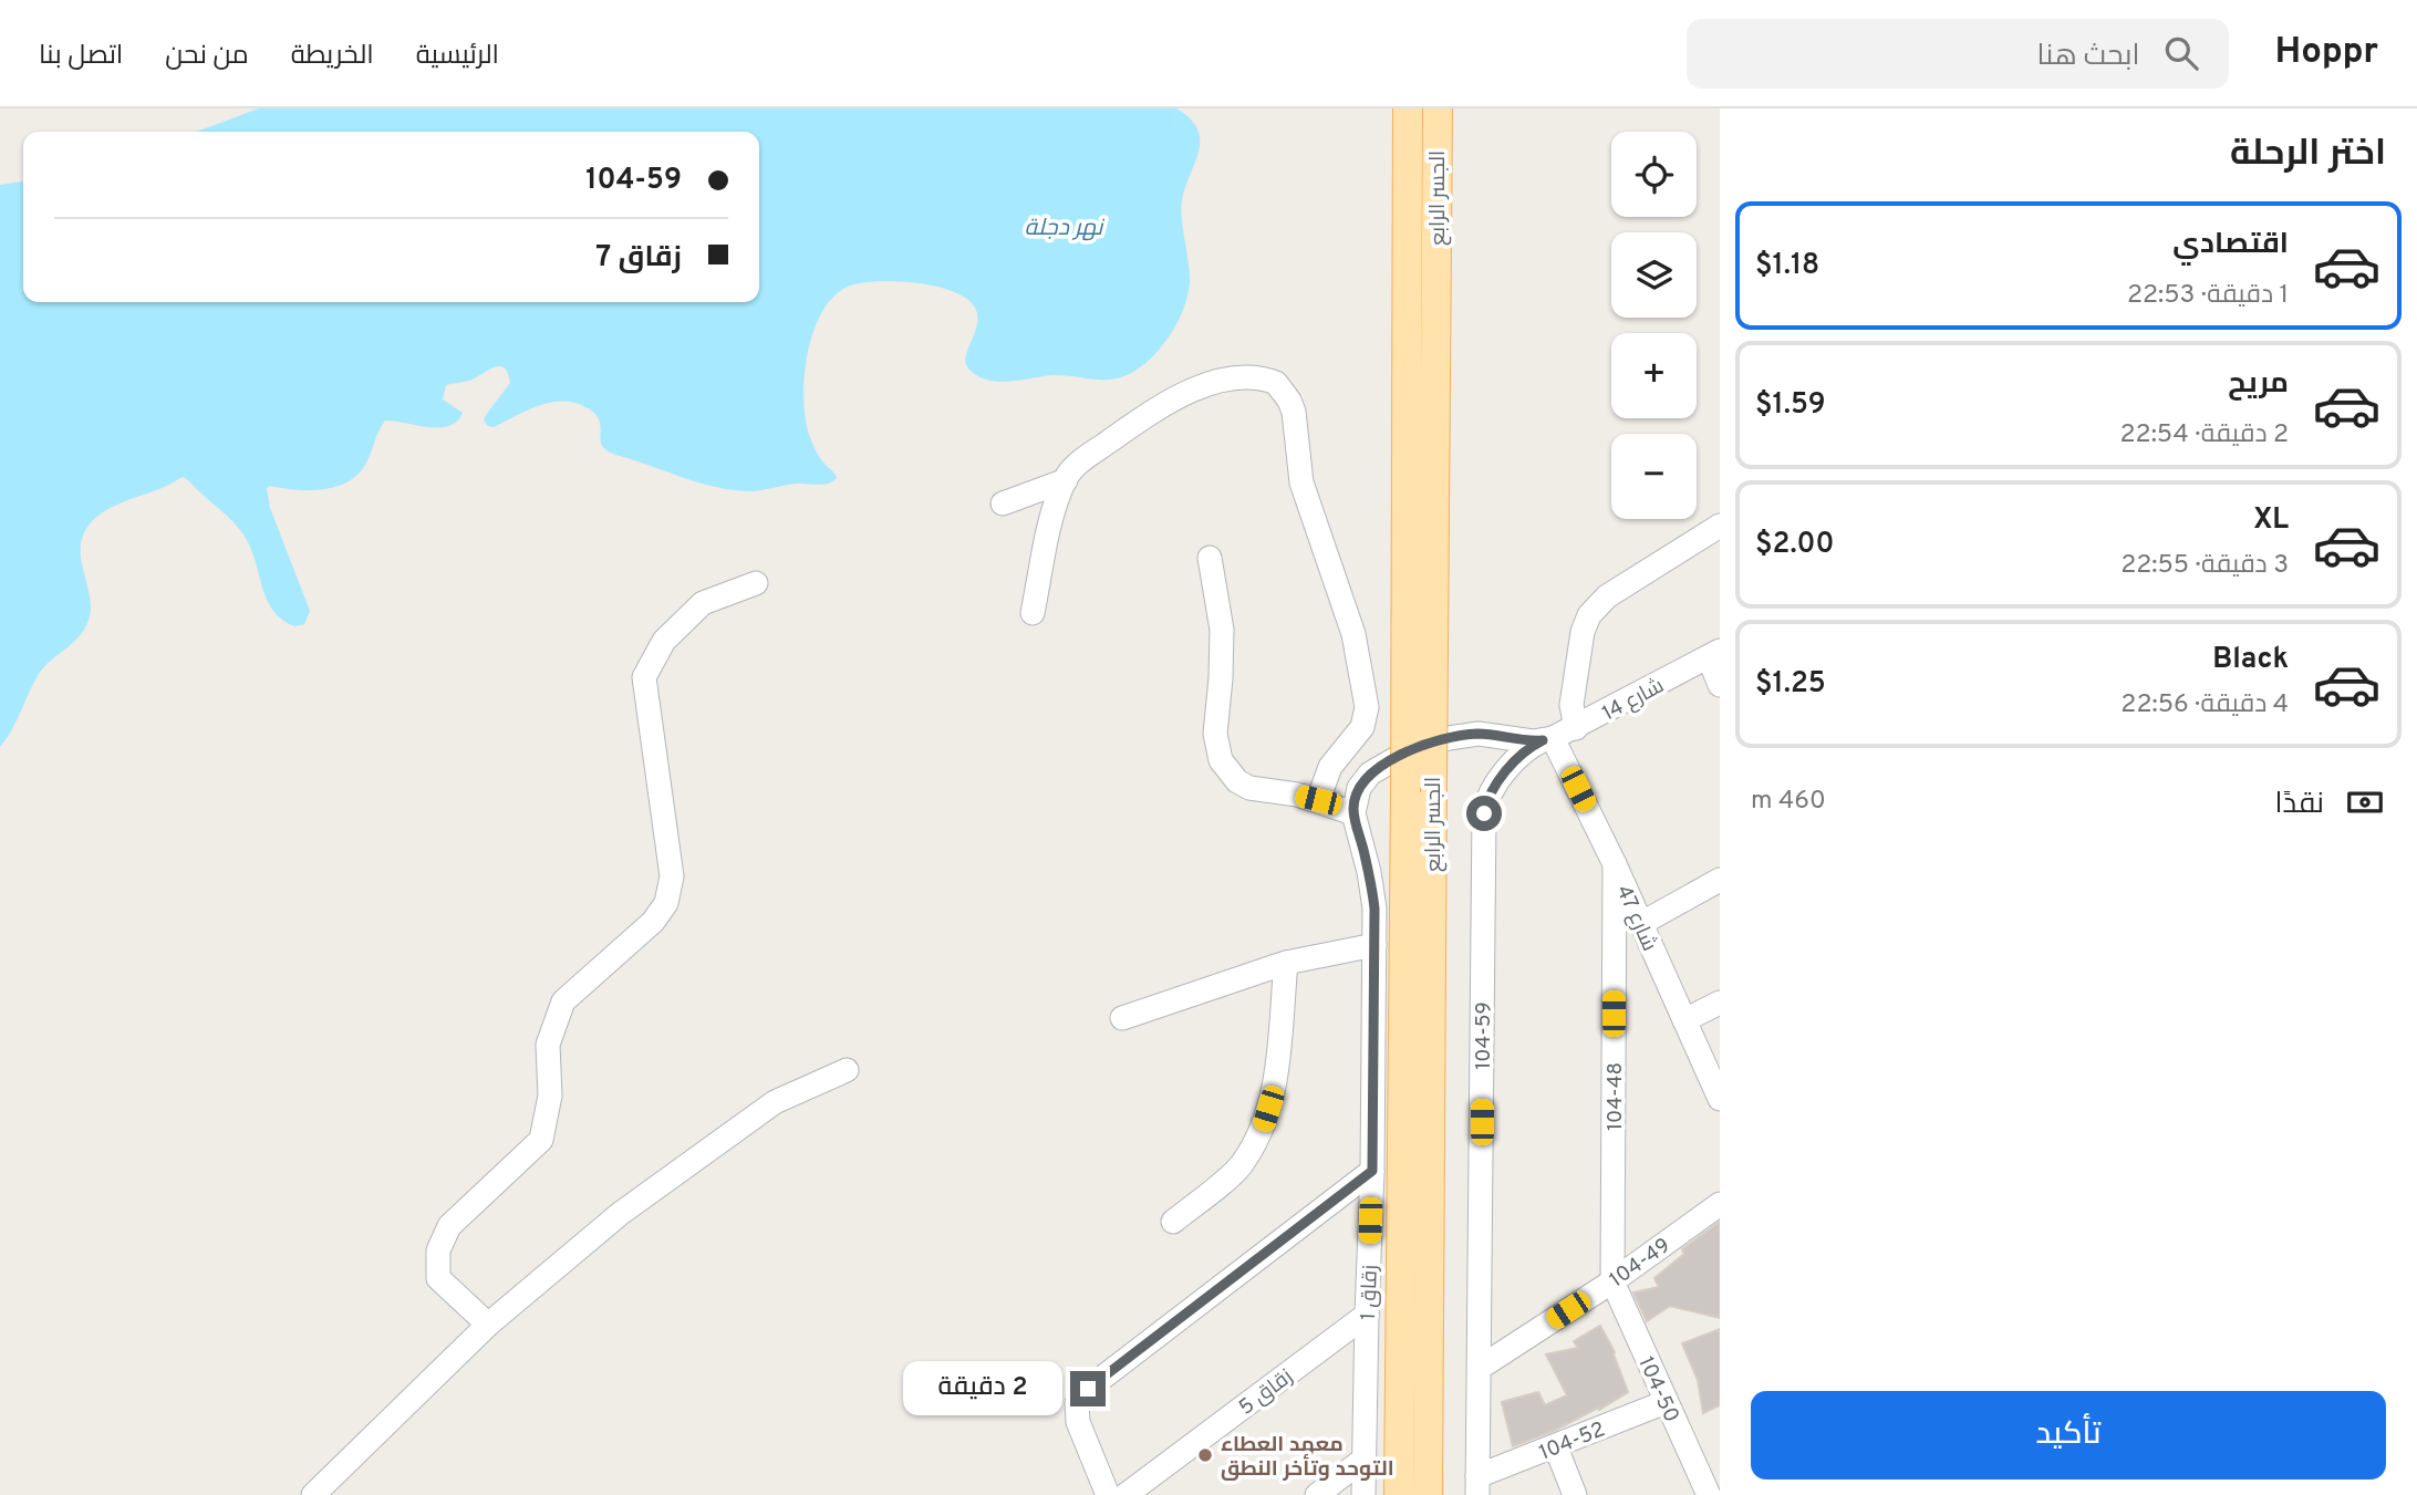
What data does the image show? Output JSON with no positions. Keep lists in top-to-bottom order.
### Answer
{
  "streets": {
    "main road": ["الجسر الرابع"],
    "street": [
      "شارع 14",
      "شارع 47",
      "104-59",
      "104-48",
      "104-49",
      "زقاق 1",
      "104-50",
      "زقاق 5",
      "104-52"
    ]
  },
  "crossings": [
    ["شارع 14", "شارع 47"],
    ["شارع 14", "104-59"],
    ["شارع 47", "104-59"],
    ["شارع 47", "104-48"],
    ["104-59", "104-49"],
    ["104-59", "104-52"],
    ["104-48", "104-49"],
    ["104-48", "104-50"],
    ["104-49", "104-50"],
    ["زقاق 1", "زقاق 5"],
    ["104-50", "104-52"]
  ],
  "water": ["نهر دجلة"],
  "places": ["معهد العطاء التوحد وتأخر النطق"],
  "page": {
    "header": "Hoppr",
    "search": "ابحث هنا",
    "nav": [
      "الرئيسية",
      "الخريطة",
      "من نحن",
      "اتصل بنا"
    ],
    "heading": "اختر الرحلة",
    "map_buttons": ["+", "−"],
    "banner": ["104-59", "زقاق 7"],
    "list": [
      {
        "name": "اقتصادي",
        "note": "1 دقيقة · 22:53",
        "value": "$1.18"
      },
      {
        "name": "مريح",
        "note": "2 دقيقة · 22:54",
        "value": "$1.59"
      },
      {
        "name": "XL",
        "note": "3 دقيقة · 22:55",
        "value": "$2.00"
      },
      {
        "name": "Black",
        "note": "4 دقيقة · 22:56",
        "value": "$1.25"
      }
    ],
    "pay": ["نقدًا", "460 m"],
    "bubble": "2 دقيقة",
    "buttons": "تأكيد"
  }
}
